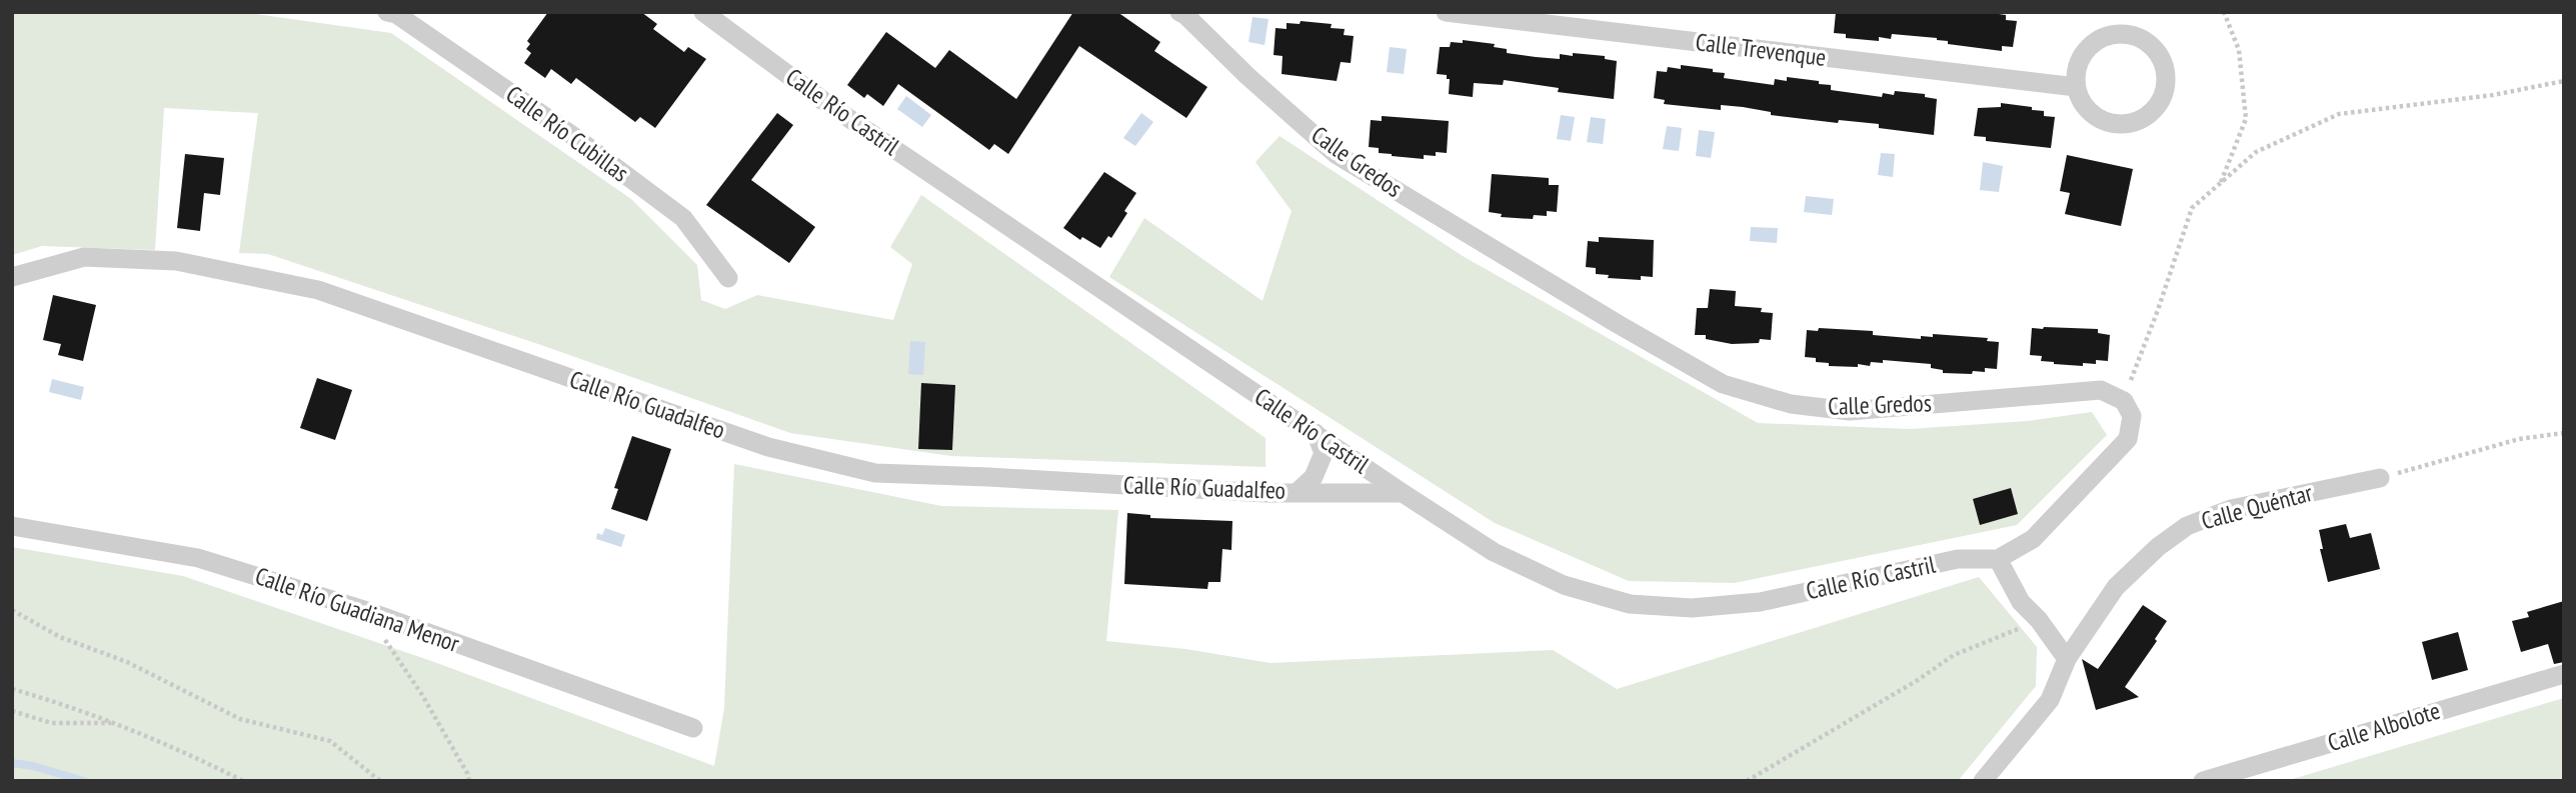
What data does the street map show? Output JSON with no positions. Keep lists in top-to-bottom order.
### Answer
{
  "streets": {
    "street": [
      "Calle Trevenque",
      "Calle Río Castril",
      "Calle Río Cubillas",
      "Calle Gredos",
      "Calle Río Guadalfeo",
      "Calle Quéntar",
      "Calle Río Guadiana Menor",
      "Calle Albolote"
    ]
  },
  "crossings": [
    ["Calle Río Castril", "Calle Río Guadalfeo"]
  ]
}
